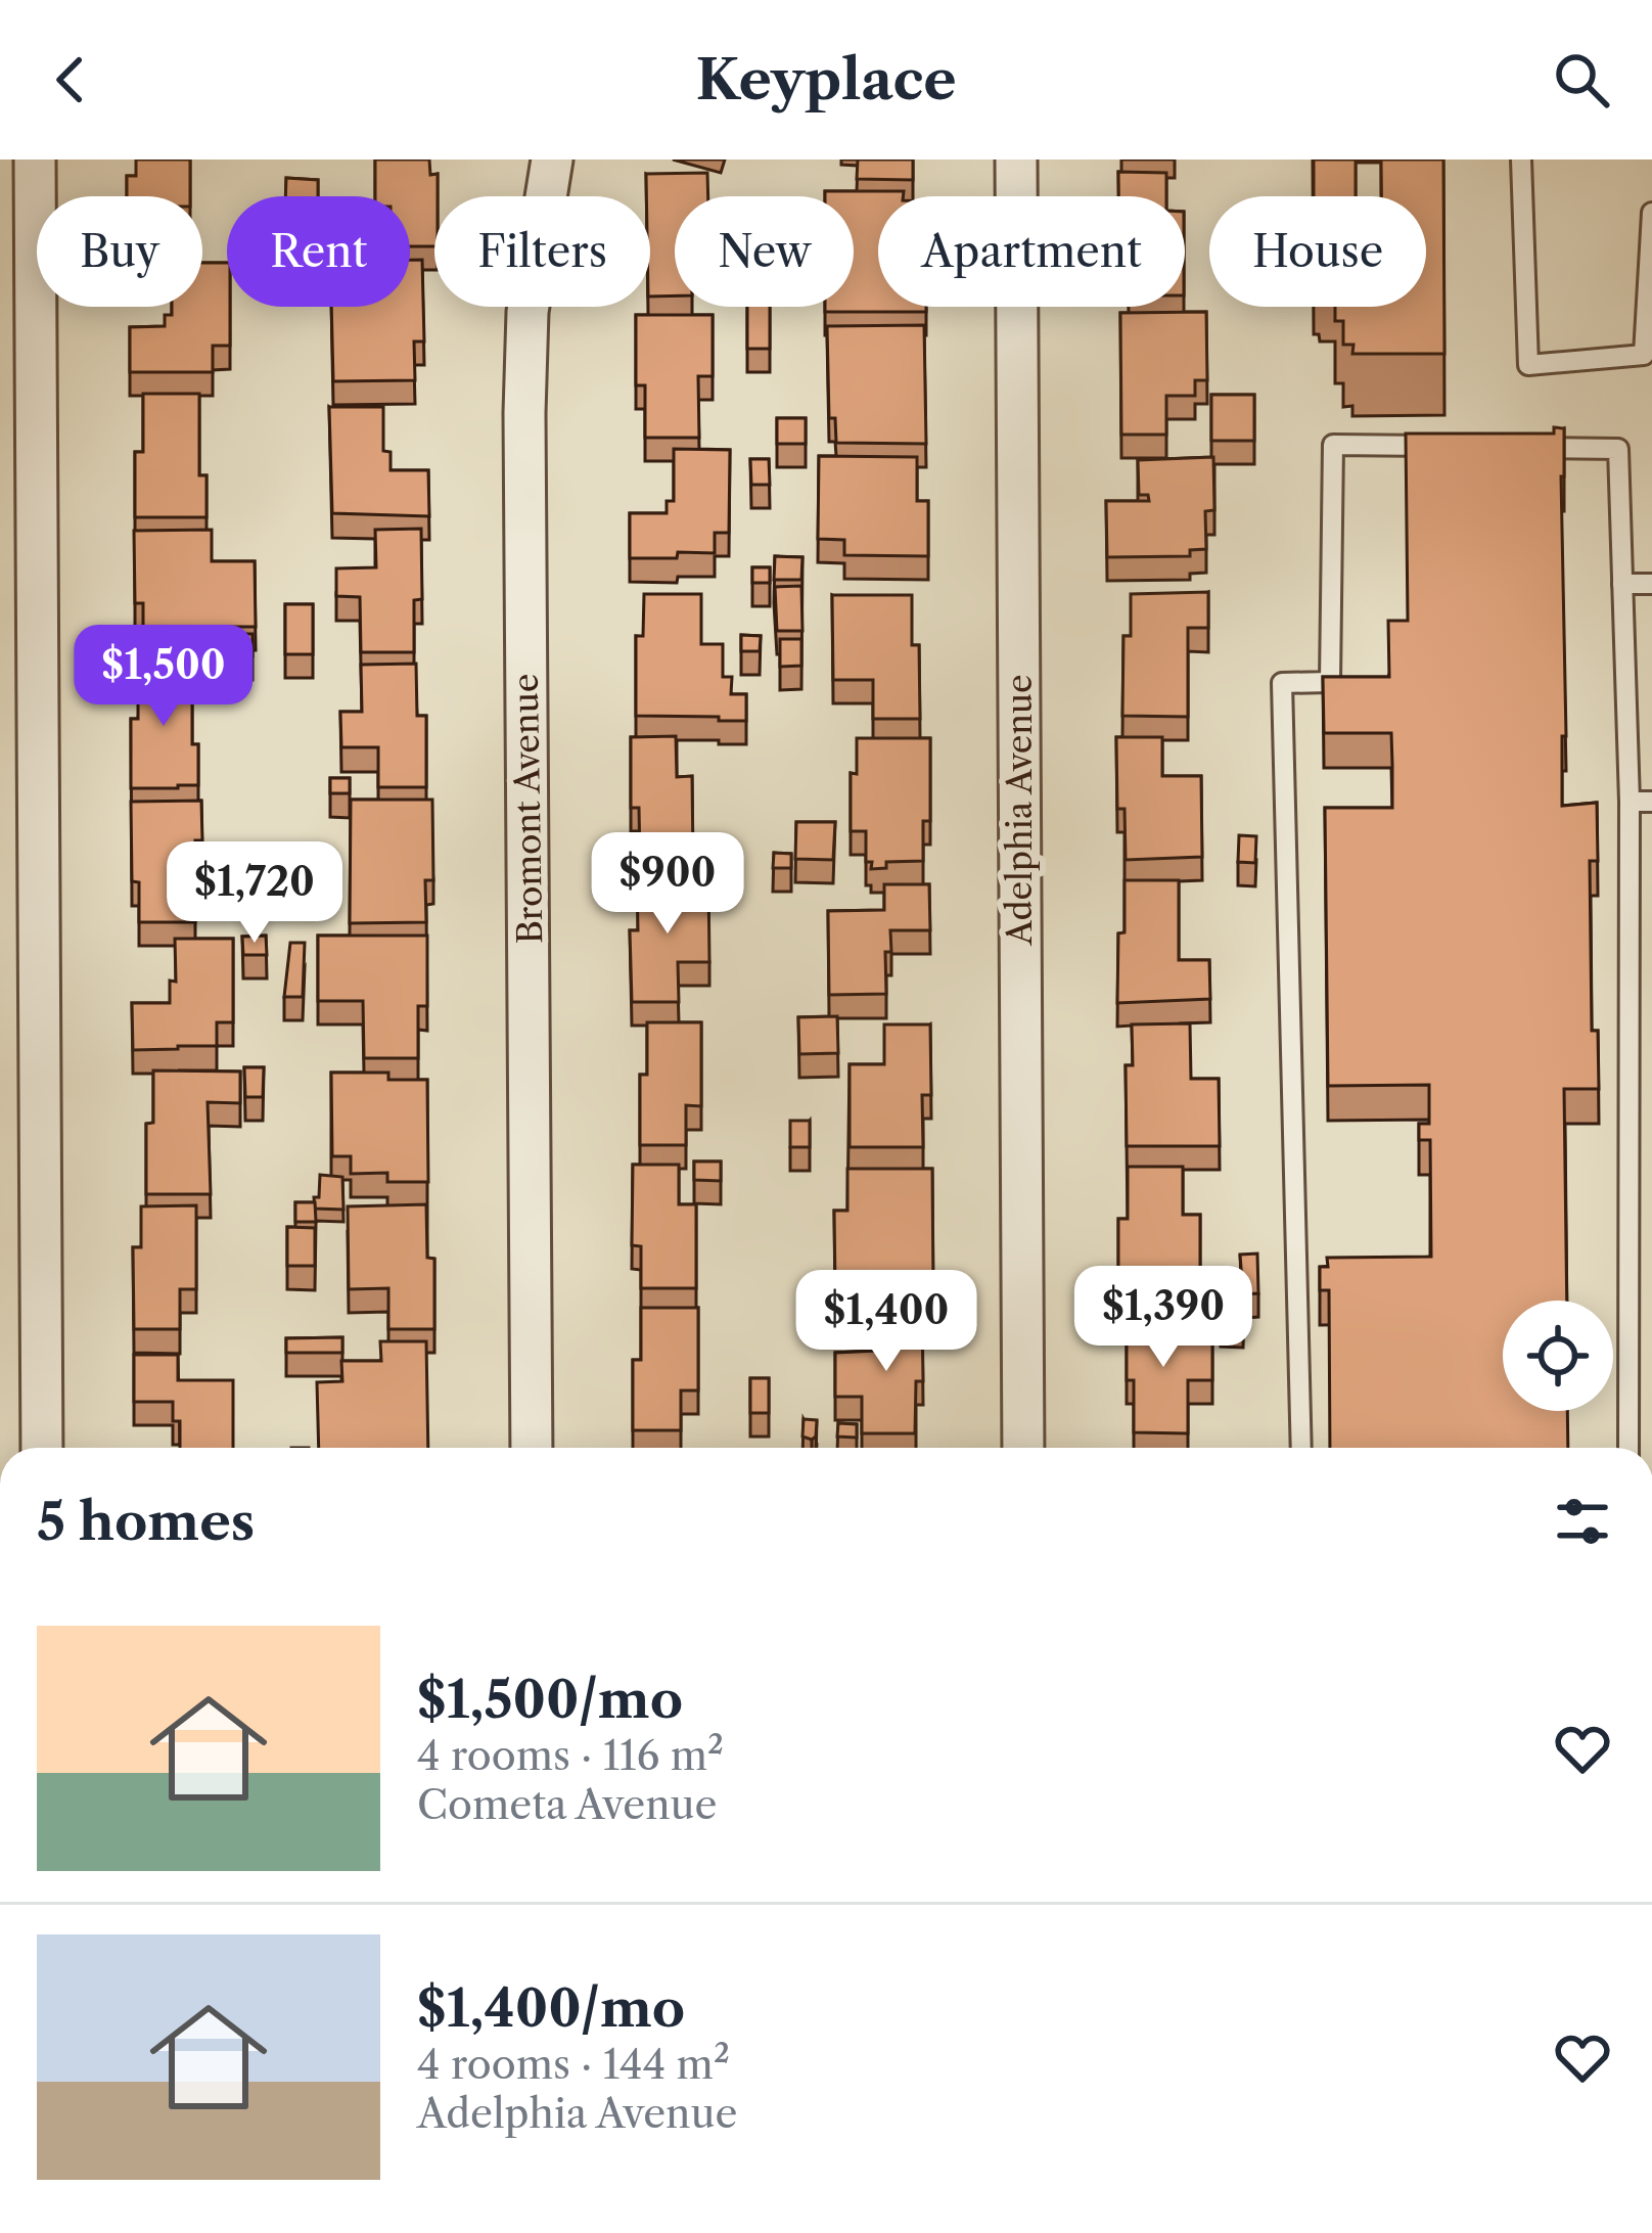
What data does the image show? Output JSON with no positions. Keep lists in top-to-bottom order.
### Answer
{
  "streets": {
    "street": ["Bromont Avenue", "Adelphia Avenue"]
  },
  "page": {
    "header": "Keyplace",
    "chip": [
      "Buy",
      "Rent",
      "Filters",
      "New",
      "Apartment",
      "House"
    ],
    "price": [
      "$1,500",
      "$900",
      "$1,720",
      "$1,390",
      "$1,400"
    ],
    "heading": "5 homes",
    "list": [
      {
        "name": "$1,500/mo",
        "note": "4 rooms · 116 m² · Cometa Avenue"
      },
      {
        "name": "$1,400/mo",
        "note": "4 rooms · 144 m² · Adelphia Avenue"
      }
    ]
  }
}
